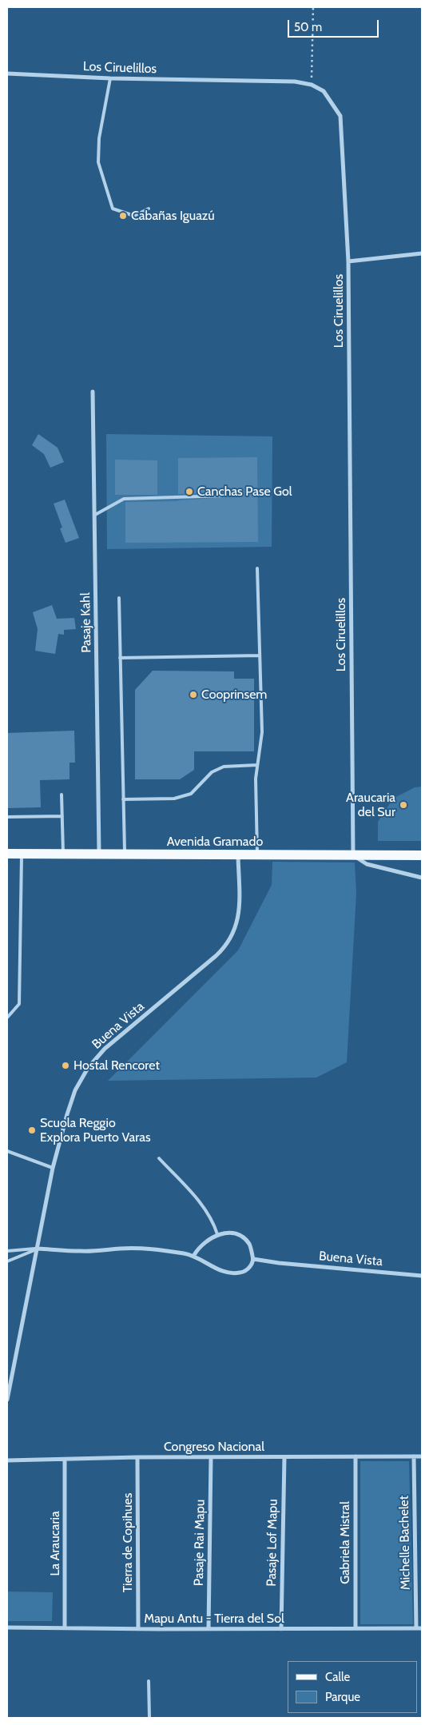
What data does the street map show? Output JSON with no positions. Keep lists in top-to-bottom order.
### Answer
{
  "streets": {
    "main road": ["Avenida Gramado"],
    "street": [
      "Los Ciruelillos",
      "Pasaje Kahl",
      "Buena Vista",
      "Congreso Nacional",
      "Tierra de Copihues",
      "Pasaje Rai Mapu",
      "Pasaje Lof Mapu",
      "Gabriela Mistral",
      "Michelle Bachelet",
      "La Araucaria",
      "Mapu Antu - Tierra del Sol"
    ]
  },
  "crossings": [
    ["Los Ciruelillos", "Avenida Gramado"],
    ["Pasaje Kahl", "Avenida Gramado"],
    ["Avenida Gramado", "Buena Vista"],
    ["Congreso Nacional", "Tierra de Copihues"],
    ["Congreso Nacional", "Pasaje Rai Mapu"],
    ["Congreso Nacional", "Pasaje Lof Mapu"],
    ["Congreso Nacional", "Gabriela Mistral"],
    ["Congreso Nacional", "Michelle Bachelet"],
    ["Congreso Nacional", "La Araucaria"],
    ["Tierra de Copihues", "Mapu Antu - Tierra del Sol"],
    ["Pasaje Rai Mapu", "Mapu Antu - Tierra del Sol"],
    ["Pasaje Lof Mapu", "Mapu Antu - Tierra del Sol"],
    ["Gabriela Mistral", "Mapu Antu - Tierra del Sol"],
    ["Michelle Bachelet", "Mapu Antu - Tierra del Sol"],
    ["La Araucaria", "Mapu Antu - Tierra del Sol"]
  ],
  "places": [
    "Cabañas Iguazú",
    "Canchas Pase Gol",
    "Cooprinsem",
    "Araucaria del Sur",
    "Hostal Rencoret",
    "Scuola Reggio Explora Puerto Varas"
  ],
  "legend": ["Calle", "Parque"],
  "scale_bar": "50 m"
}
